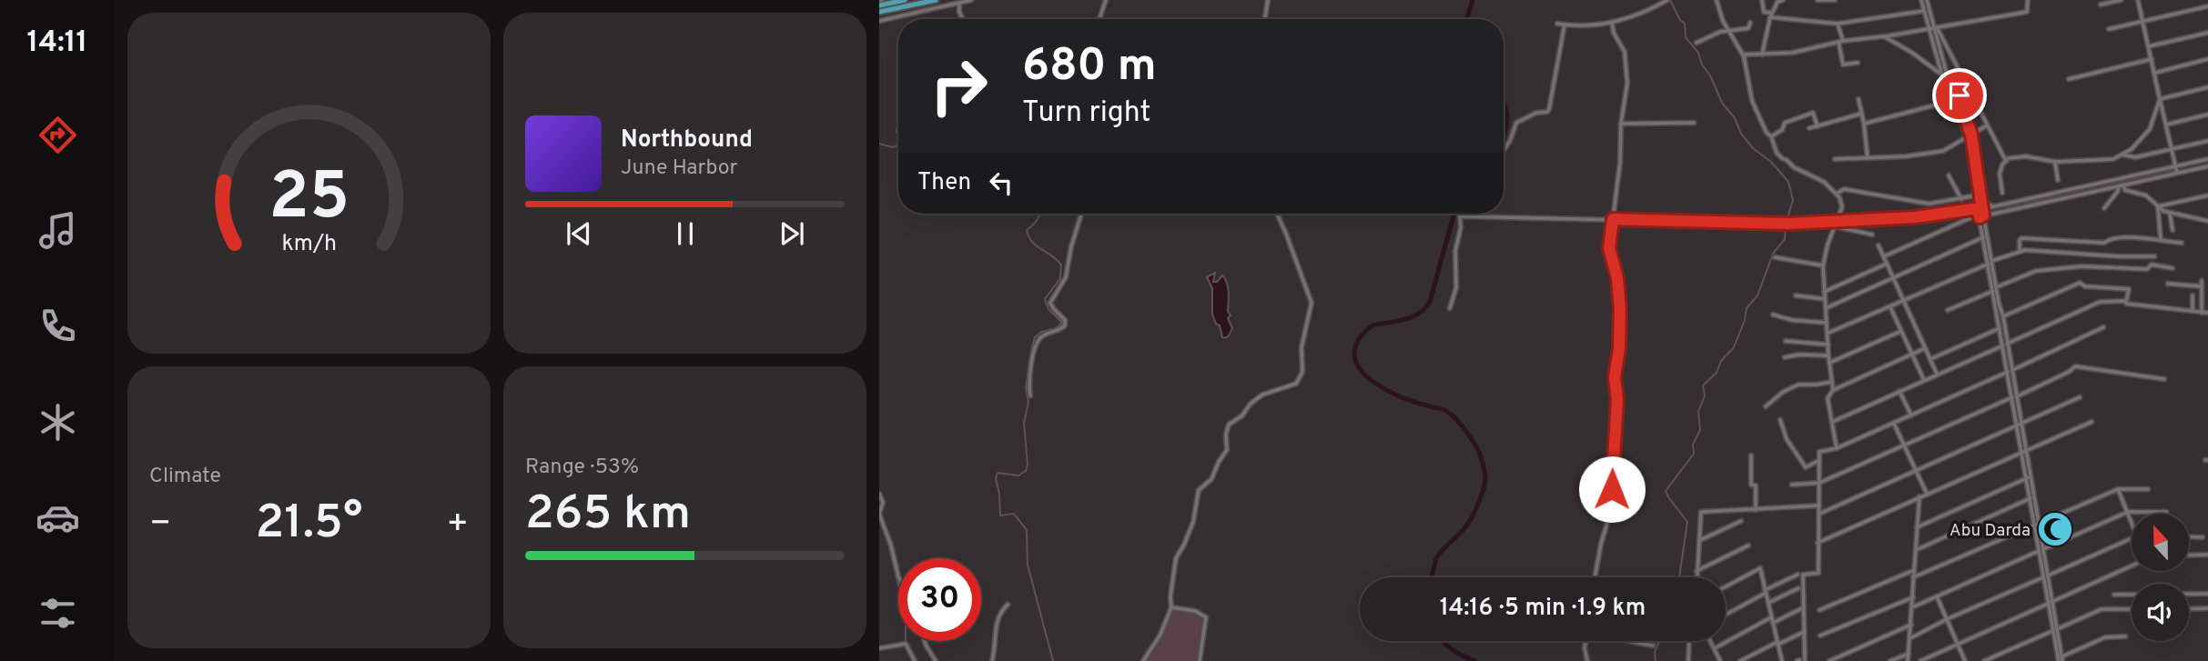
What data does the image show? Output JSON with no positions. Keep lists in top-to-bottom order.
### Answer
{
  "places": {
    "mosque": ["Abu Darda"]
  },
  "north": "top",
  "page": {
    "tabs": "14:11",
    "turn": ["680 m", "Turn right"],
    "song": ["Northbound", "June Harbor"],
    "then": "Then",
    "tile": [
      "Climate",
      ["Range · 53%", "265 km"]
    ],
    "heat": ["−", "21.5°", "+"],
    "limit": "30",
    "trip": "14:16 · 5 min · 1.9 km",
    "gauge": ["25", "km/h"]
  }
}
